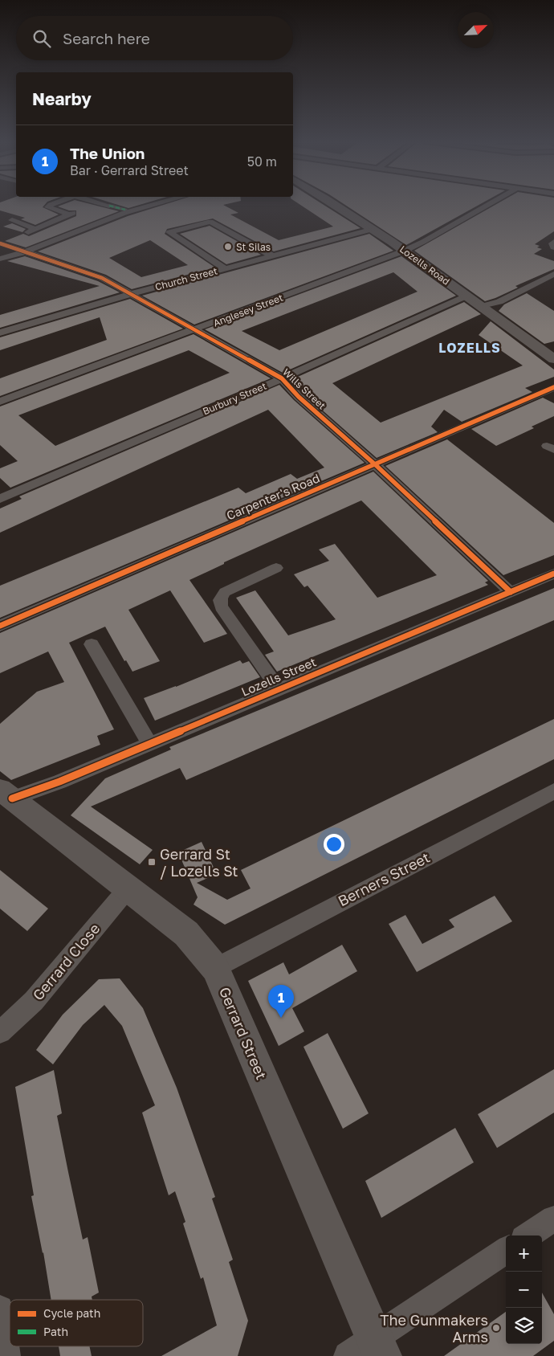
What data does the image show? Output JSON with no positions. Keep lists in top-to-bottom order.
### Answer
{
  "streets": {
    "main road": ["Lozells Road", "Gerrard Street"],
    "street": [
      "Church Street",
      "Anglesey Street",
      "Wills Street",
      "Burbury Street",
      "Carpenter's Road",
      "Lozells Street",
      "Berners Street",
      "Gerrard Close"
    ]
  },
  "crossings": [
    ["Lozells Road", "Church Street"],
    ["Lozells Road", "Anglesey Street"],
    ["Lozells Road", "Burbury Street"],
    ["Church Street", "Wills Street"],
    ["Anglesey Street", "Wills Street"],
    ["Wills Street", "Burbury Street"],
    ["Wills Street", "Carpenter's Road"],
    ["Wills Street", "Lozells Street"],
    ["Lozells Street", "Gerrard Street"],
    ["Berners Street", "Gerrard Street"],
    ["Gerrard Close", "Gerrard Street"]
  ],
  "districts": ["LOZELLS"],
  "places": {
    "other": ["St Silas", "The Gunmakers Arms"],
    "transit": ["Gerrard St / Lozells St"]
  },
  "legend": ["Cycle path", "Path"],
  "north": "top right",
  "page": {
    "search": "Search here",
    "heading": "Nearby",
    "list": [
      {
        "mark": "1",
        "name": "The Union",
        "note": "Bar · Gerrard Street",
        "value": "50 m"
      }
    ],
    "pins": "1",
    "map_buttons": ["+", "−"]
  }
}
